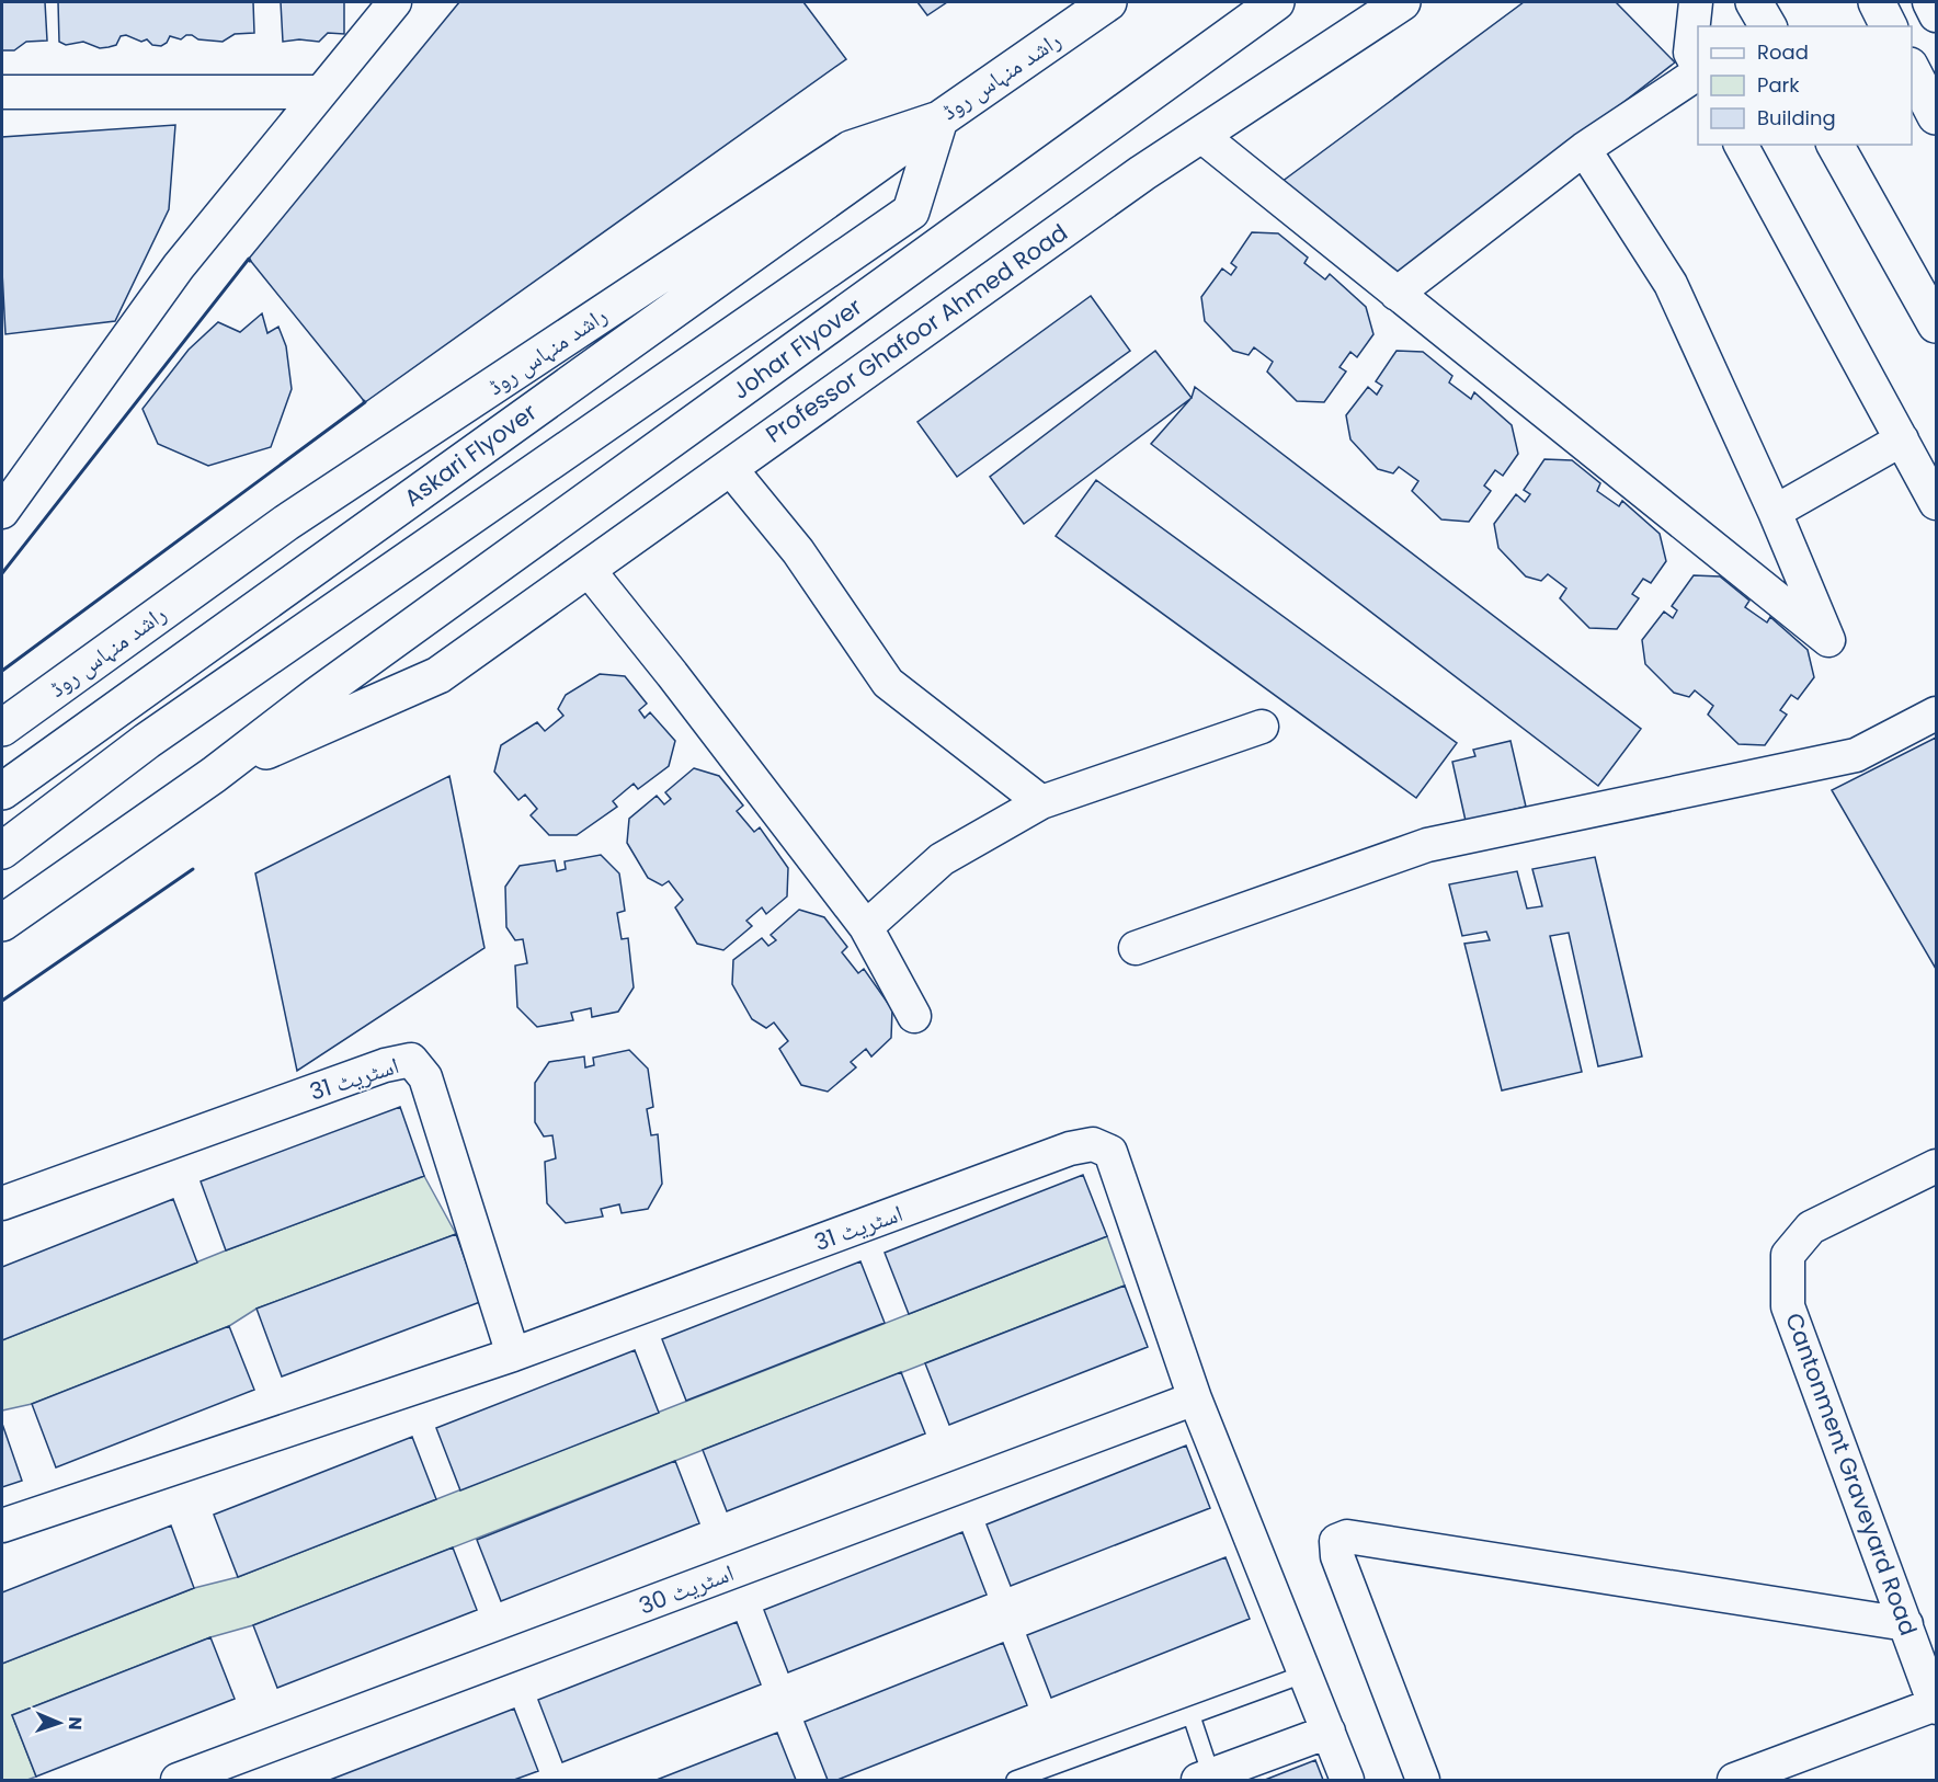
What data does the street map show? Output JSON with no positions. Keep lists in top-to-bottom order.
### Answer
{
  "streets": {
    "main road": [
      "راشد منہاس روڈ",
      "Professor Ghafoor Ahmed Road",
      "Johar Flyover",
      "Askari Flyover"
    ],
    "street": ["اسٹریٹ 31", "Cantonment Graveyard Road", "اسٹریٹ 30"]
  },
  "crossings": [
    ["راشد منہاس روڈ", "Askari Flyover"],
    ["Professor Ghafoor Ahmed Road", "Johar Flyover"],
    ["اسٹریٹ 31", "اسٹریٹ 30"]
  ],
  "legend": ["Road", "Park", "Building"],
  "north": "right"
}
